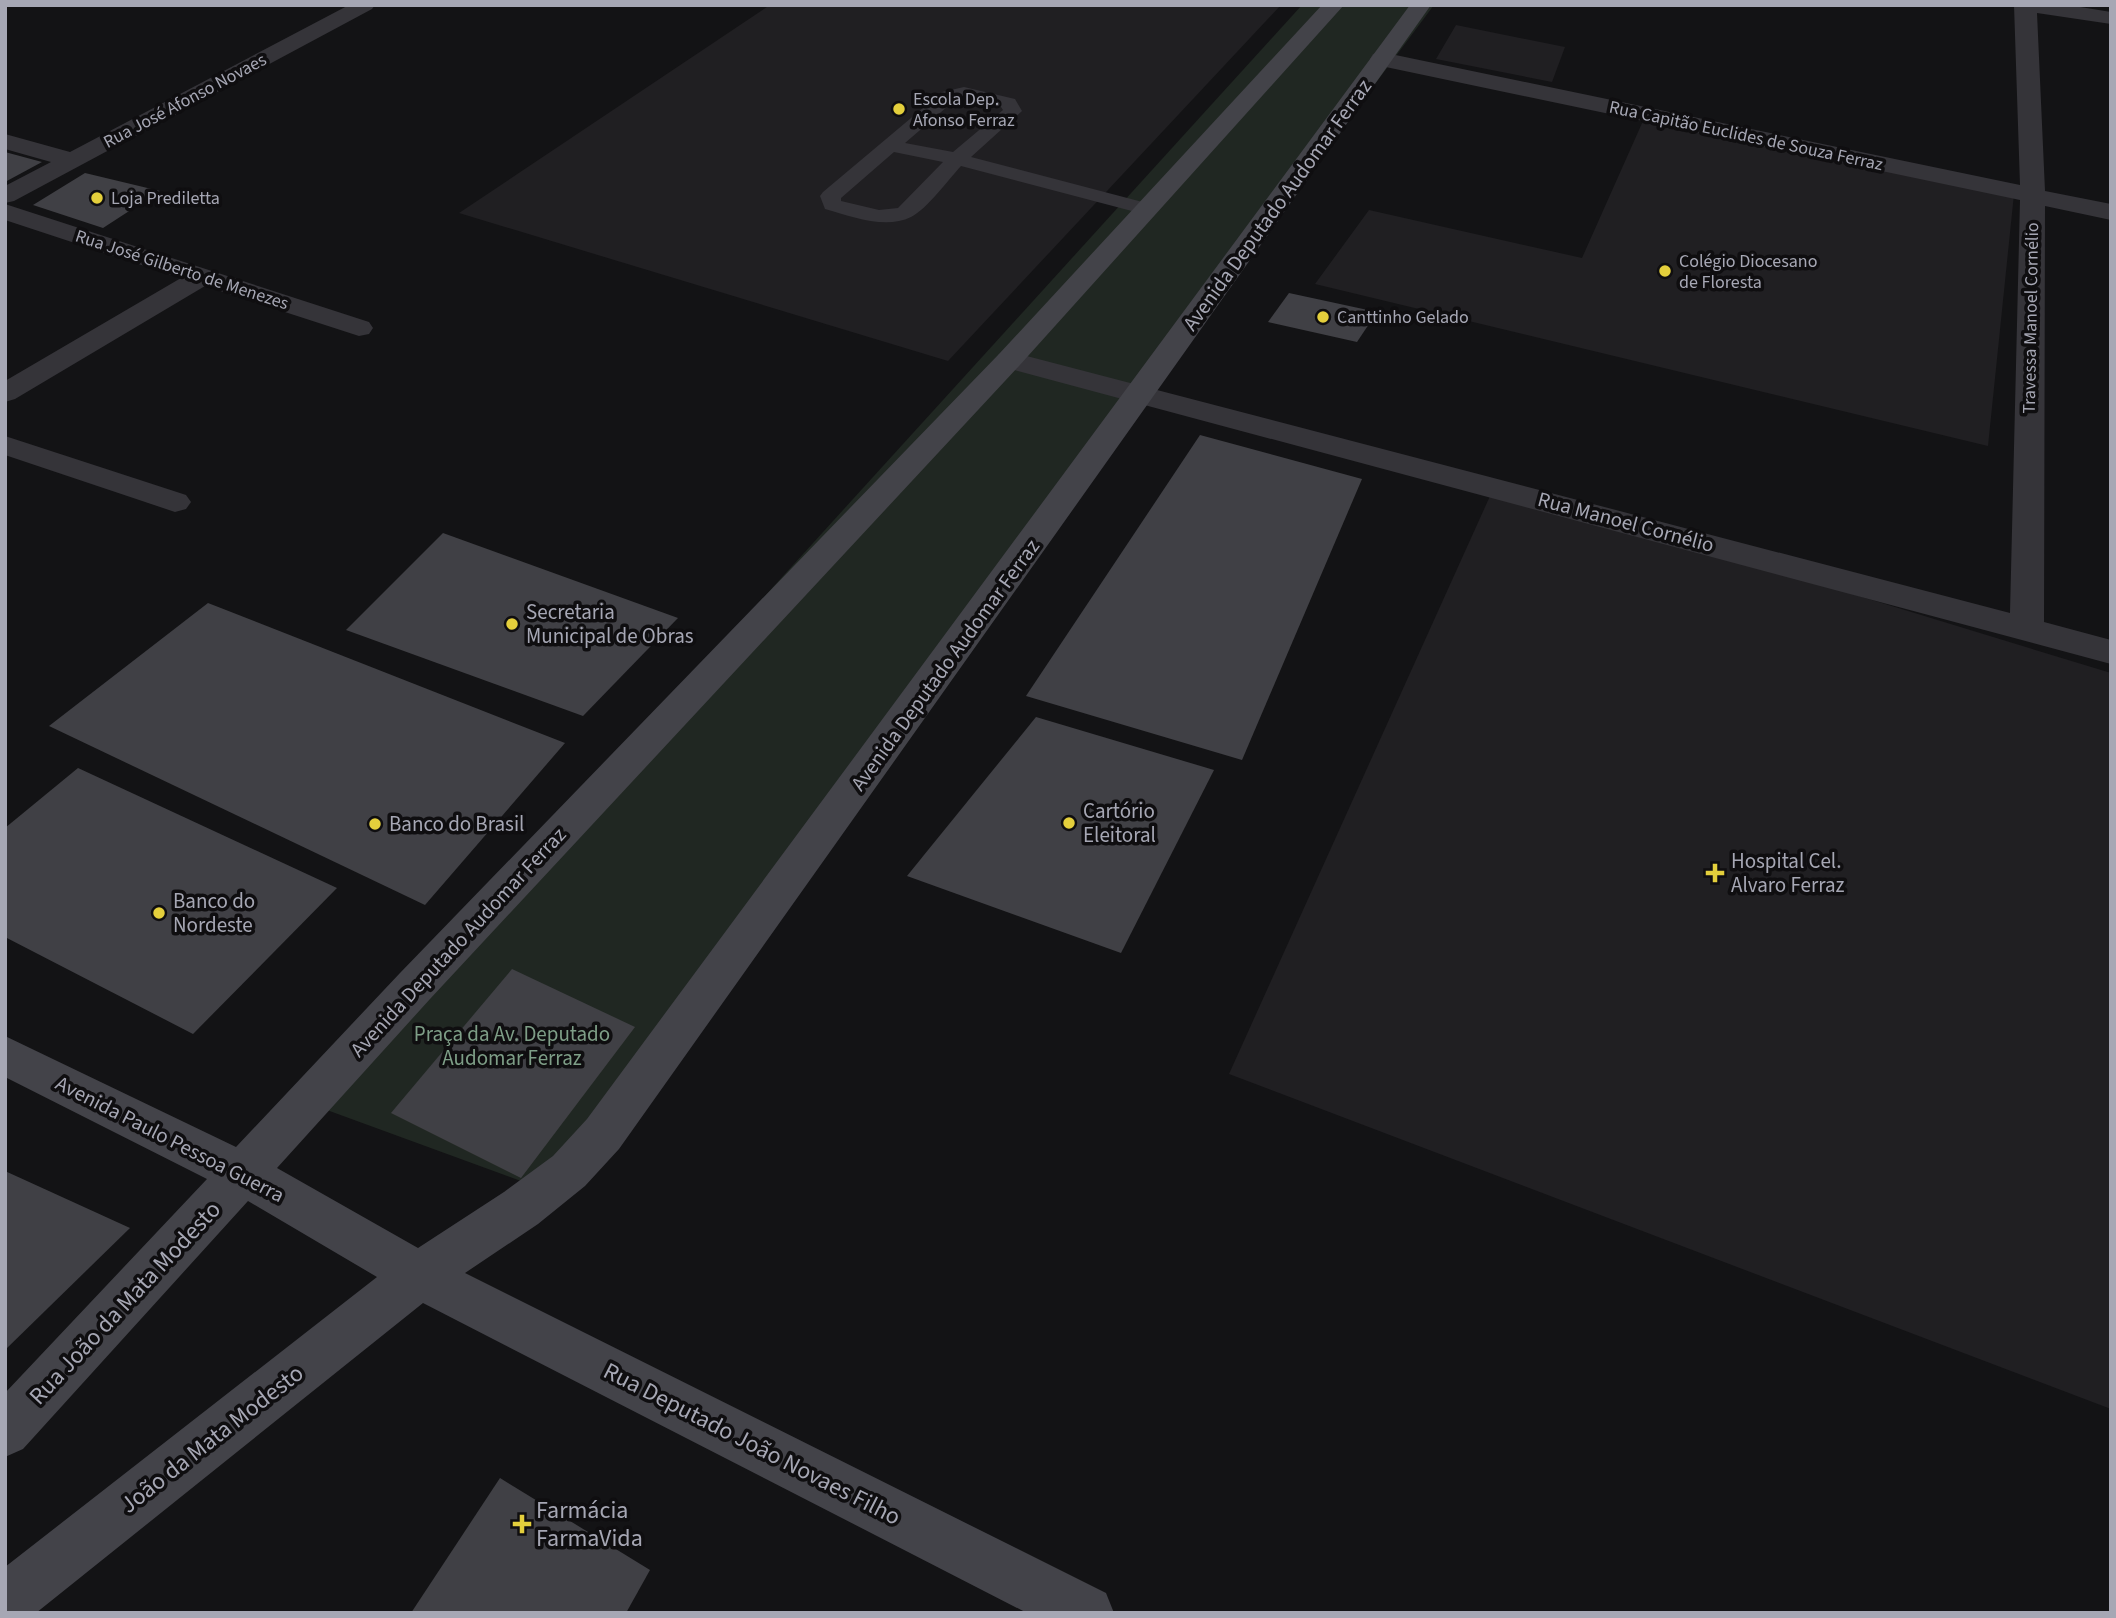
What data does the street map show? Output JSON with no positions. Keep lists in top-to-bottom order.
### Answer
{
  "streets": {
    "street": [
      "Rua José Afonso Novaes",
      "Rua Capitão Euclides de Souza Ferraz",
      "Avenida Deputado Audomar Ferraz",
      "Rua José Gilberto de Menezes",
      "Travessa Manoel Cornélio",
      "Rua Manoel Cornélio",
      "Avenida Paulo Pessoa Guerra",
      "Rua João da Mata Modesto",
      "João da Mata Modesto",
      "Rua Deputado João Novaes Filho"
    ]
  },
  "crossings": [
    ["Rua Capitão Euclides de Souza Ferraz", "Avenida Deputado Audomar Ferraz"],
    ["Rua Capitão Euclides de Souza Ferraz", "Travessa Manoel Cornélio"],
    ["Avenida Deputado Audomar Ferraz", "Rua Manoel Cornélio"],
    ["Avenida Deputado Audomar Ferraz", "Avenida Paulo Pessoa Guerra"],
    ["Avenida Deputado Audomar Ferraz", "Rua João da Mata Modesto"],
    ["Avenida Deputado Audomar Ferraz", "João da Mata Modesto"],
    ["Avenida Deputado Audomar Ferraz", "Rua Deputado João Novaes Filho"],
    ["Travessa Manoel Cornélio", "Rua Manoel Cornélio"],
    ["Avenida Paulo Pessoa Guerra", "Rua João da Mata Modesto"],
    ["Avenida Paulo Pessoa Guerra", "João da Mata Modesto"],
    ["Avenida Paulo Pessoa Guerra", "Rua Deputado João Novaes Filho"],
    ["João da Mata Modesto", "Rua Deputado João Novaes Filho"]
  ],
  "parks": ["Praça da Av. Deputado Audomar Ferraz"],
  "places": {
    "other": [
      "Escola Dep. Afonso Ferraz",
      "Loja Prediletta",
      "Colégio Diocesano de Floresta",
      "Canttinho Gelado",
      "Secretaria Municipal de Obras",
      "Cartório Eleitoral",
      "Banco do Brasil",
      "Banco do Nordeste"
    ],
    "health": ["Hospital Cel. Alvaro Ferraz", "Farmácia FarmaVida"]
  }
}
